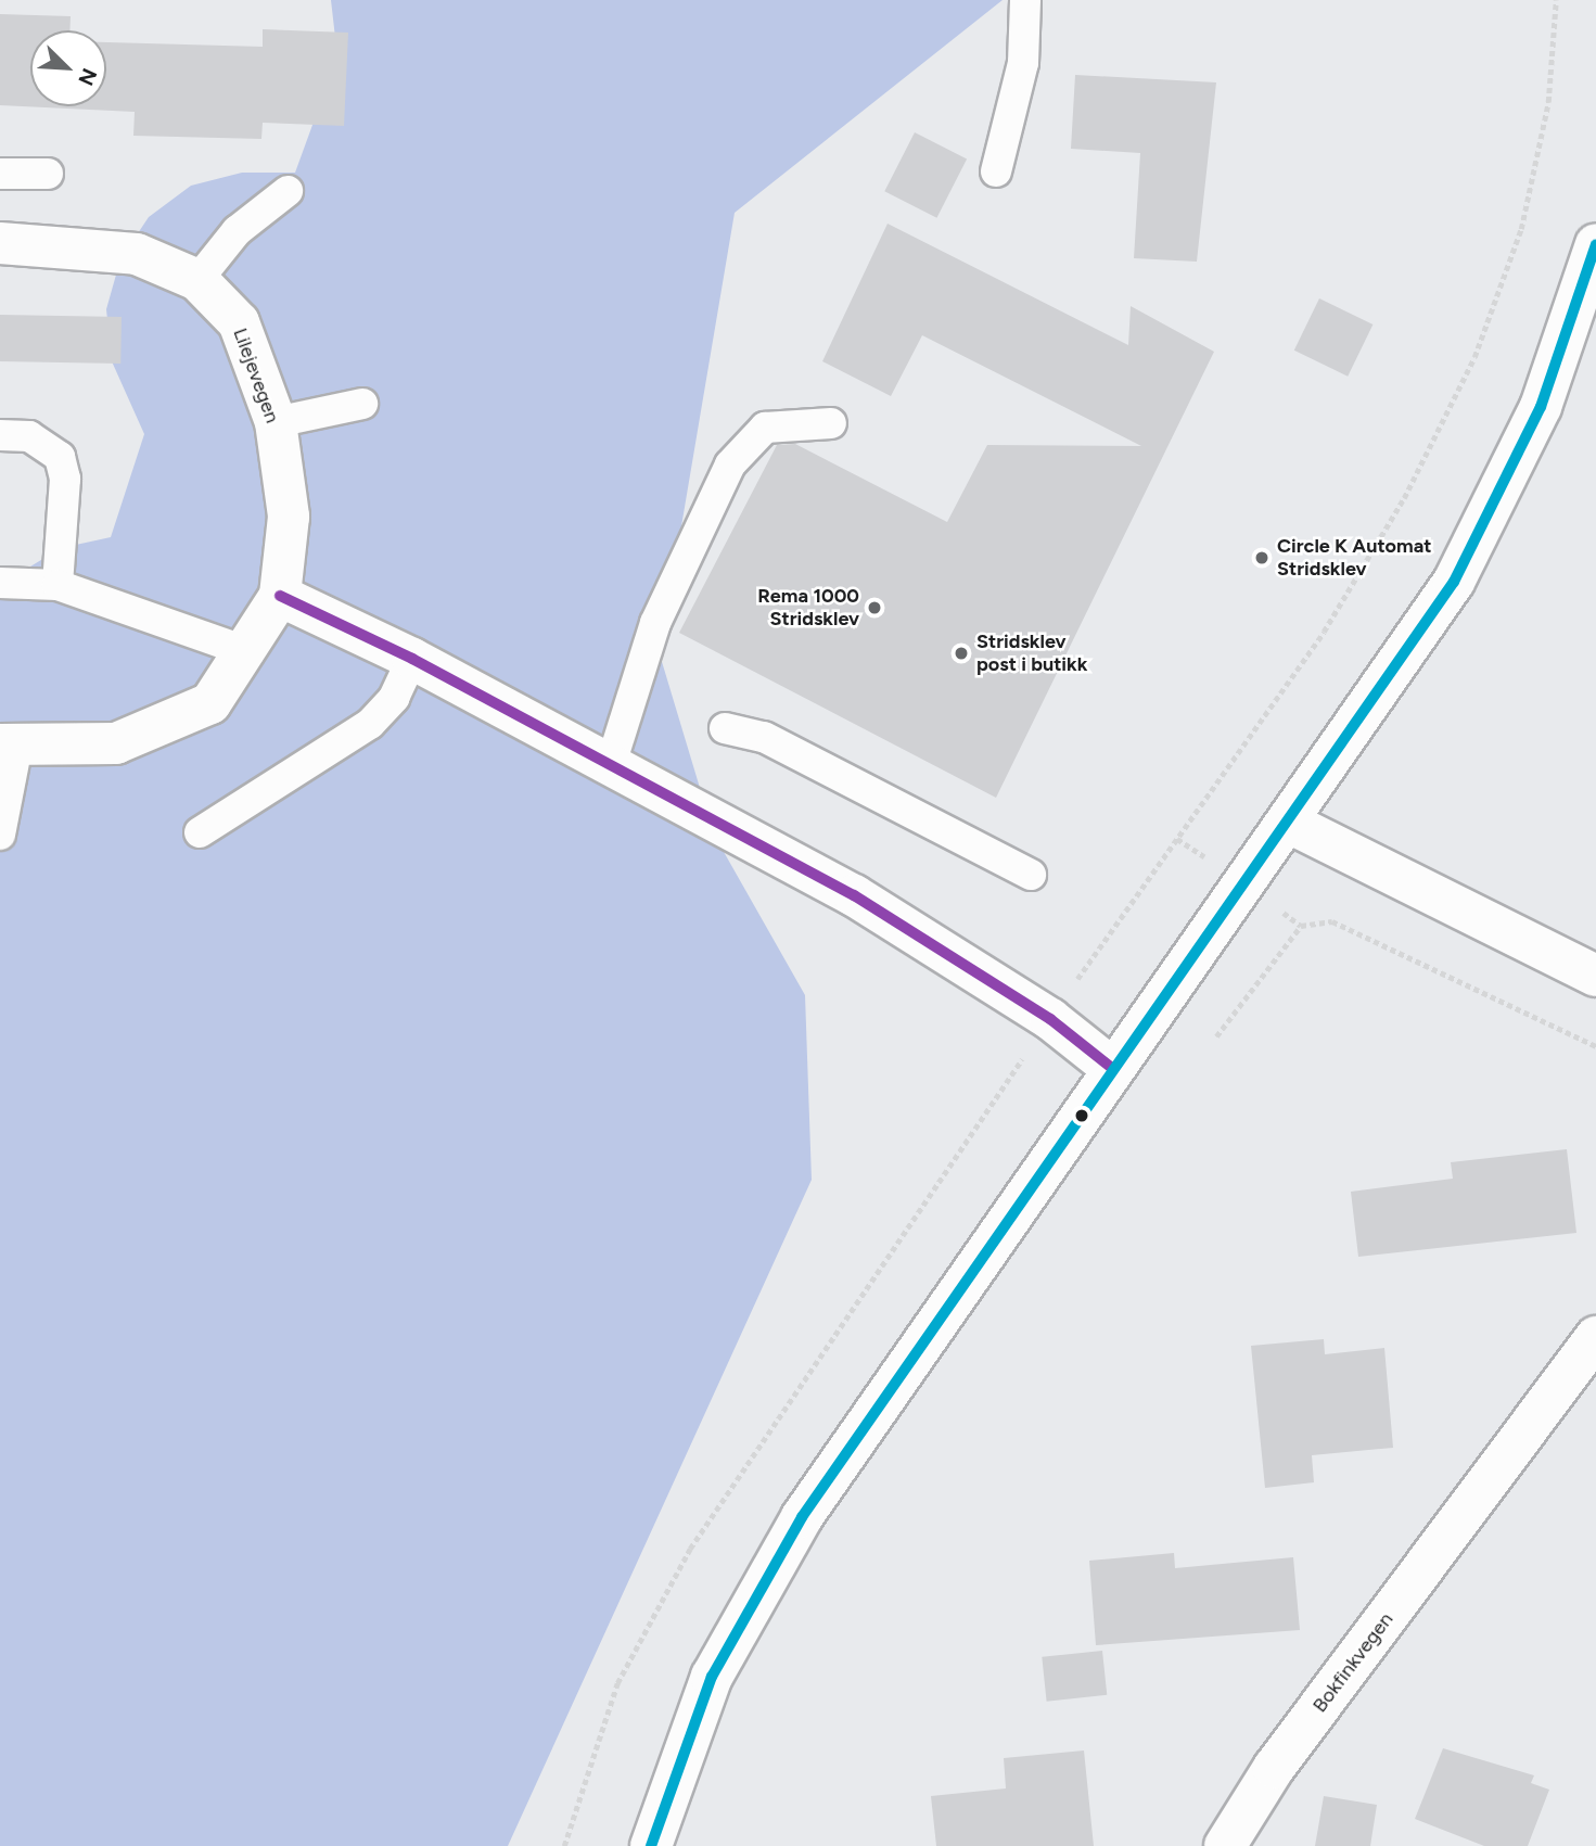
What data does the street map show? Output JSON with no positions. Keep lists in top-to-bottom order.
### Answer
{
  "streets": {
    "street": ["Lilejevegen", "Bokfinkvegen"]
  },
  "places": ["Circle K Automat Stridsklev", "Rema 1000 Stridsklev", "Stridsklev post i butikk"],
  "north": "bottom right"
}
